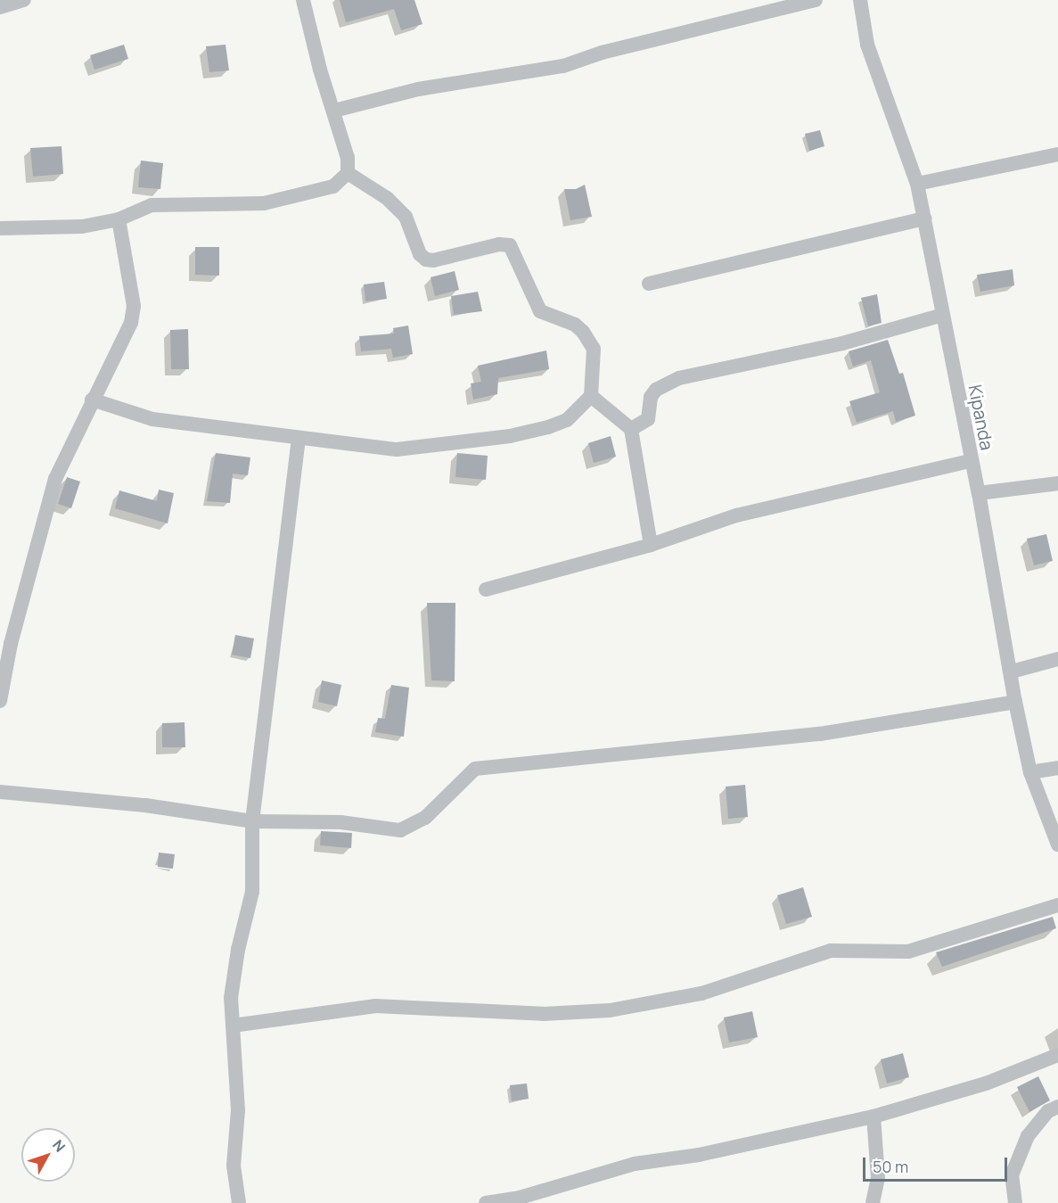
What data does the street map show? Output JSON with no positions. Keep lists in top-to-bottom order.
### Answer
{
  "streets": {
    "street": ["Kipanda"]
  },
  "scale_bar": "50 m",
  "north": "top right"
}
